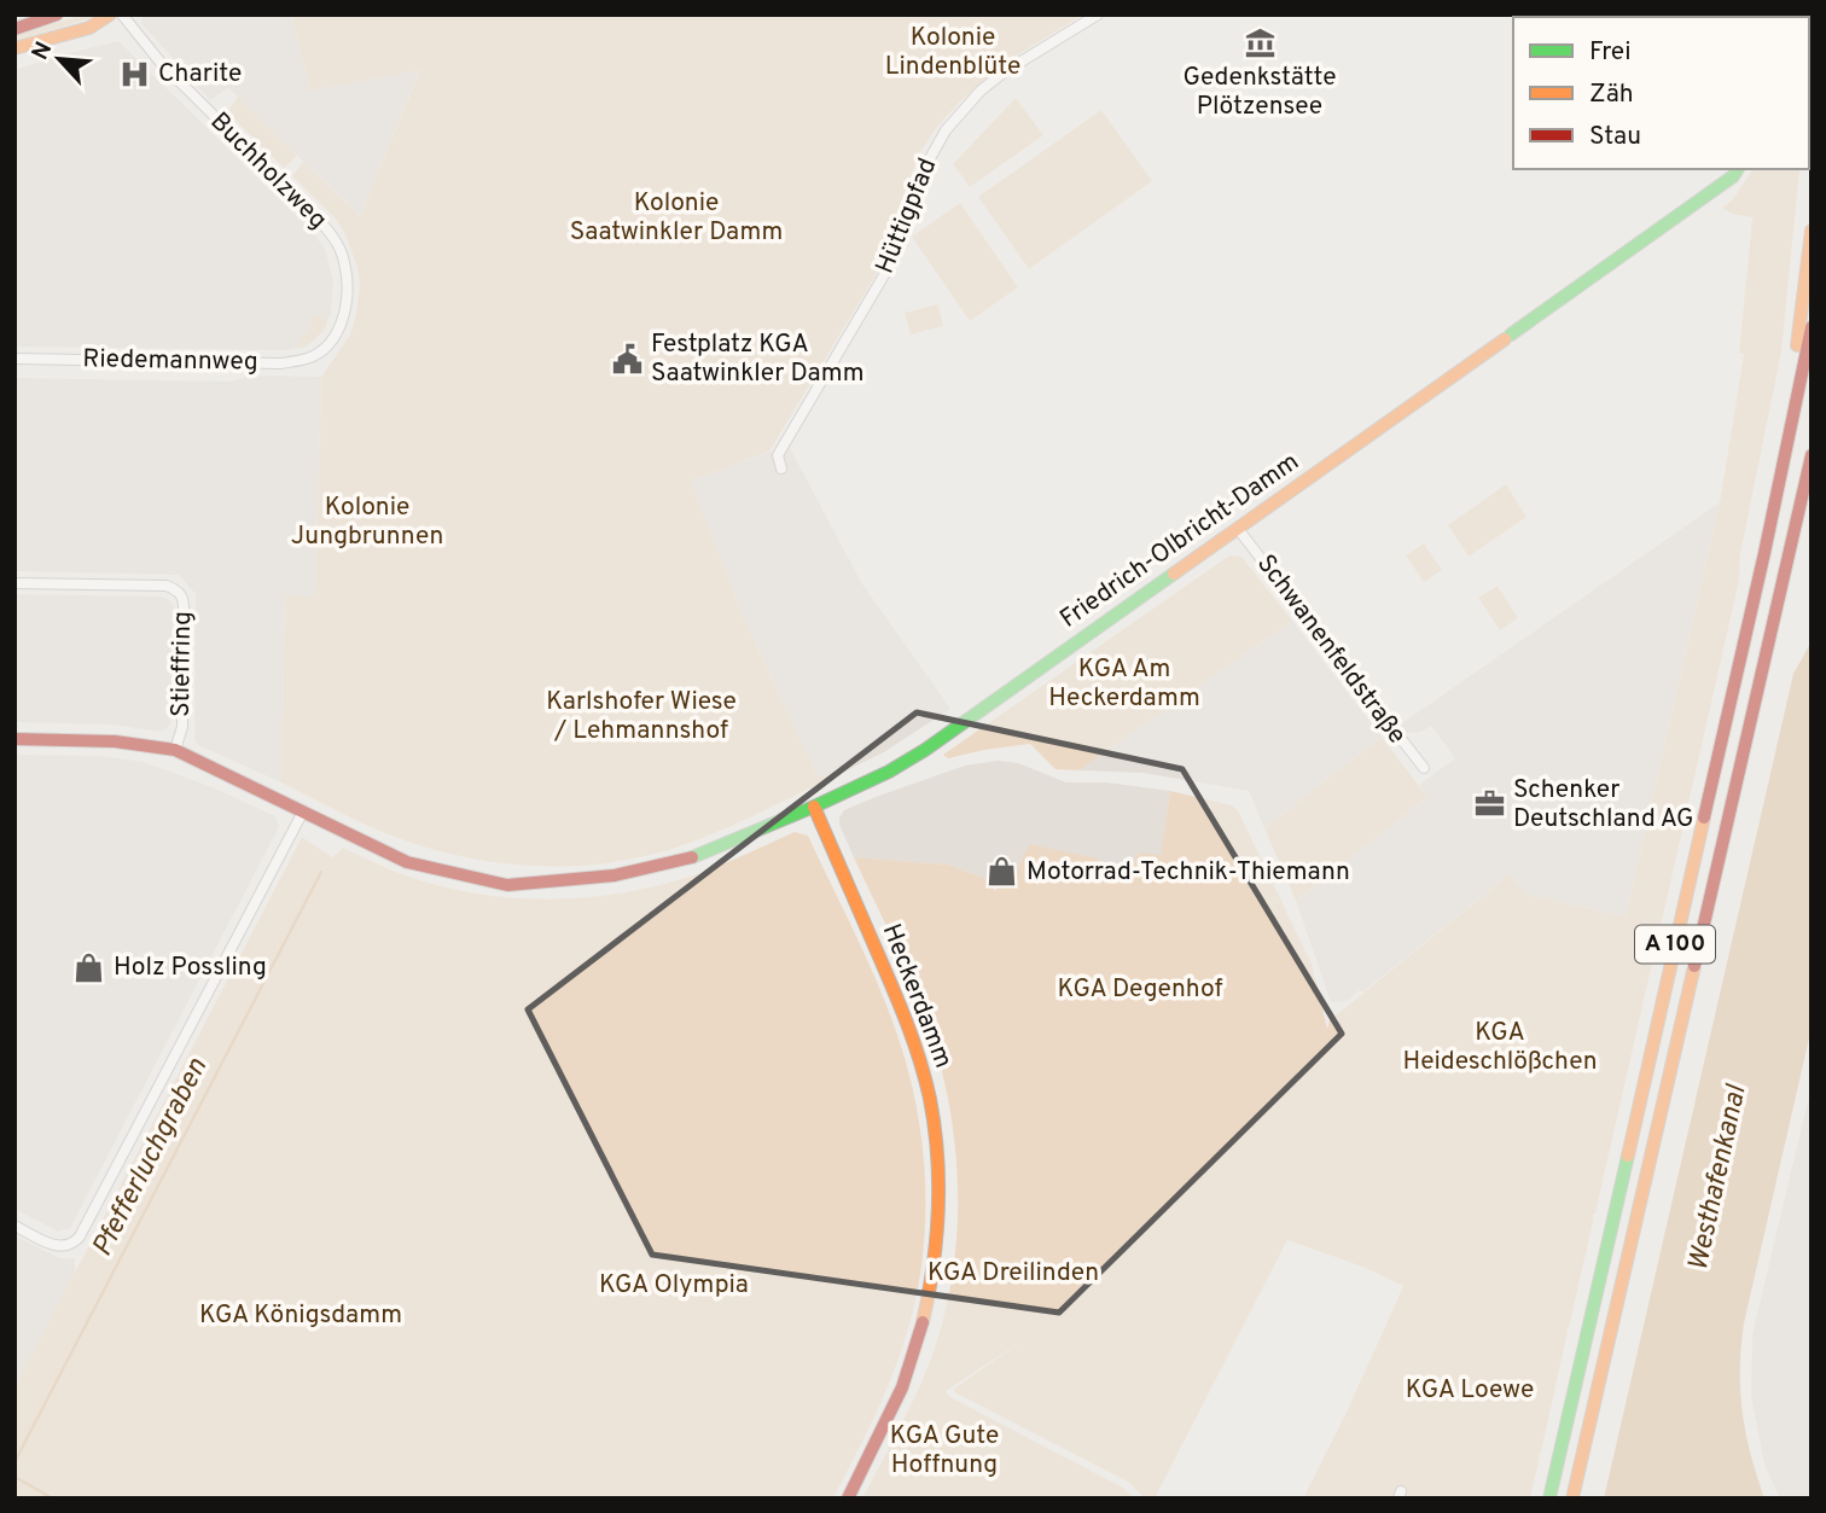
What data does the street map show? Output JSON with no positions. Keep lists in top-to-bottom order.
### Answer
{
  "streets": {
    "main road": ["Friedrich-Olbricht-Damm", "A 100", "Heckerdamm"],
    "street": [
      "Buchholzweg",
      "Hüttigpfad",
      "Riedemannweg",
      "Schwanenfeldstraße",
      "Stieffring"
    ]
  },
  "crossings": [
    ["Buchholzweg", "Riedemannweg"],
    ["Friedrich-Olbricht-Damm", "Schwanenfeldstraße"],
    ["Friedrich-Olbricht-Damm", "Stieffring"],
    ["Friedrich-Olbricht-Damm", "Heckerdamm"]
  ],
  "water": ["Pfefferluchgraben", "Westhafenkanal"],
  "parks": [
    "Kolonie Lindenblüte",
    "Kolonie Saatwinkler Damm",
    "Kolonie Jungbrunnen",
    "KGA Am Heckerdamm",
    "Karlshofer Wiese / Lehmannshof",
    "KGA Degenhof",
    "KGA Heideschlößchen",
    "KGA Dreilinden",
    "KGA Olympia",
    "KGA Königsdamm",
    "KGA Loewe",
    "KGA Gute Hoffnung"
  ],
  "places": {
    "museum": ["Gedenkstätte Plötzensee"],
    "hospital": ["Charite"],
    "public building": ["Festplatz KGA Saatwinkler Damm"],
    "office": ["Schenker Deutschland AG"],
    "shop": ["Motorrad-Technik-Thiemann", "Holz Possling"]
  },
  "legend": ["Frei", "Zäh", "Stau"],
  "north": "top left"
}
